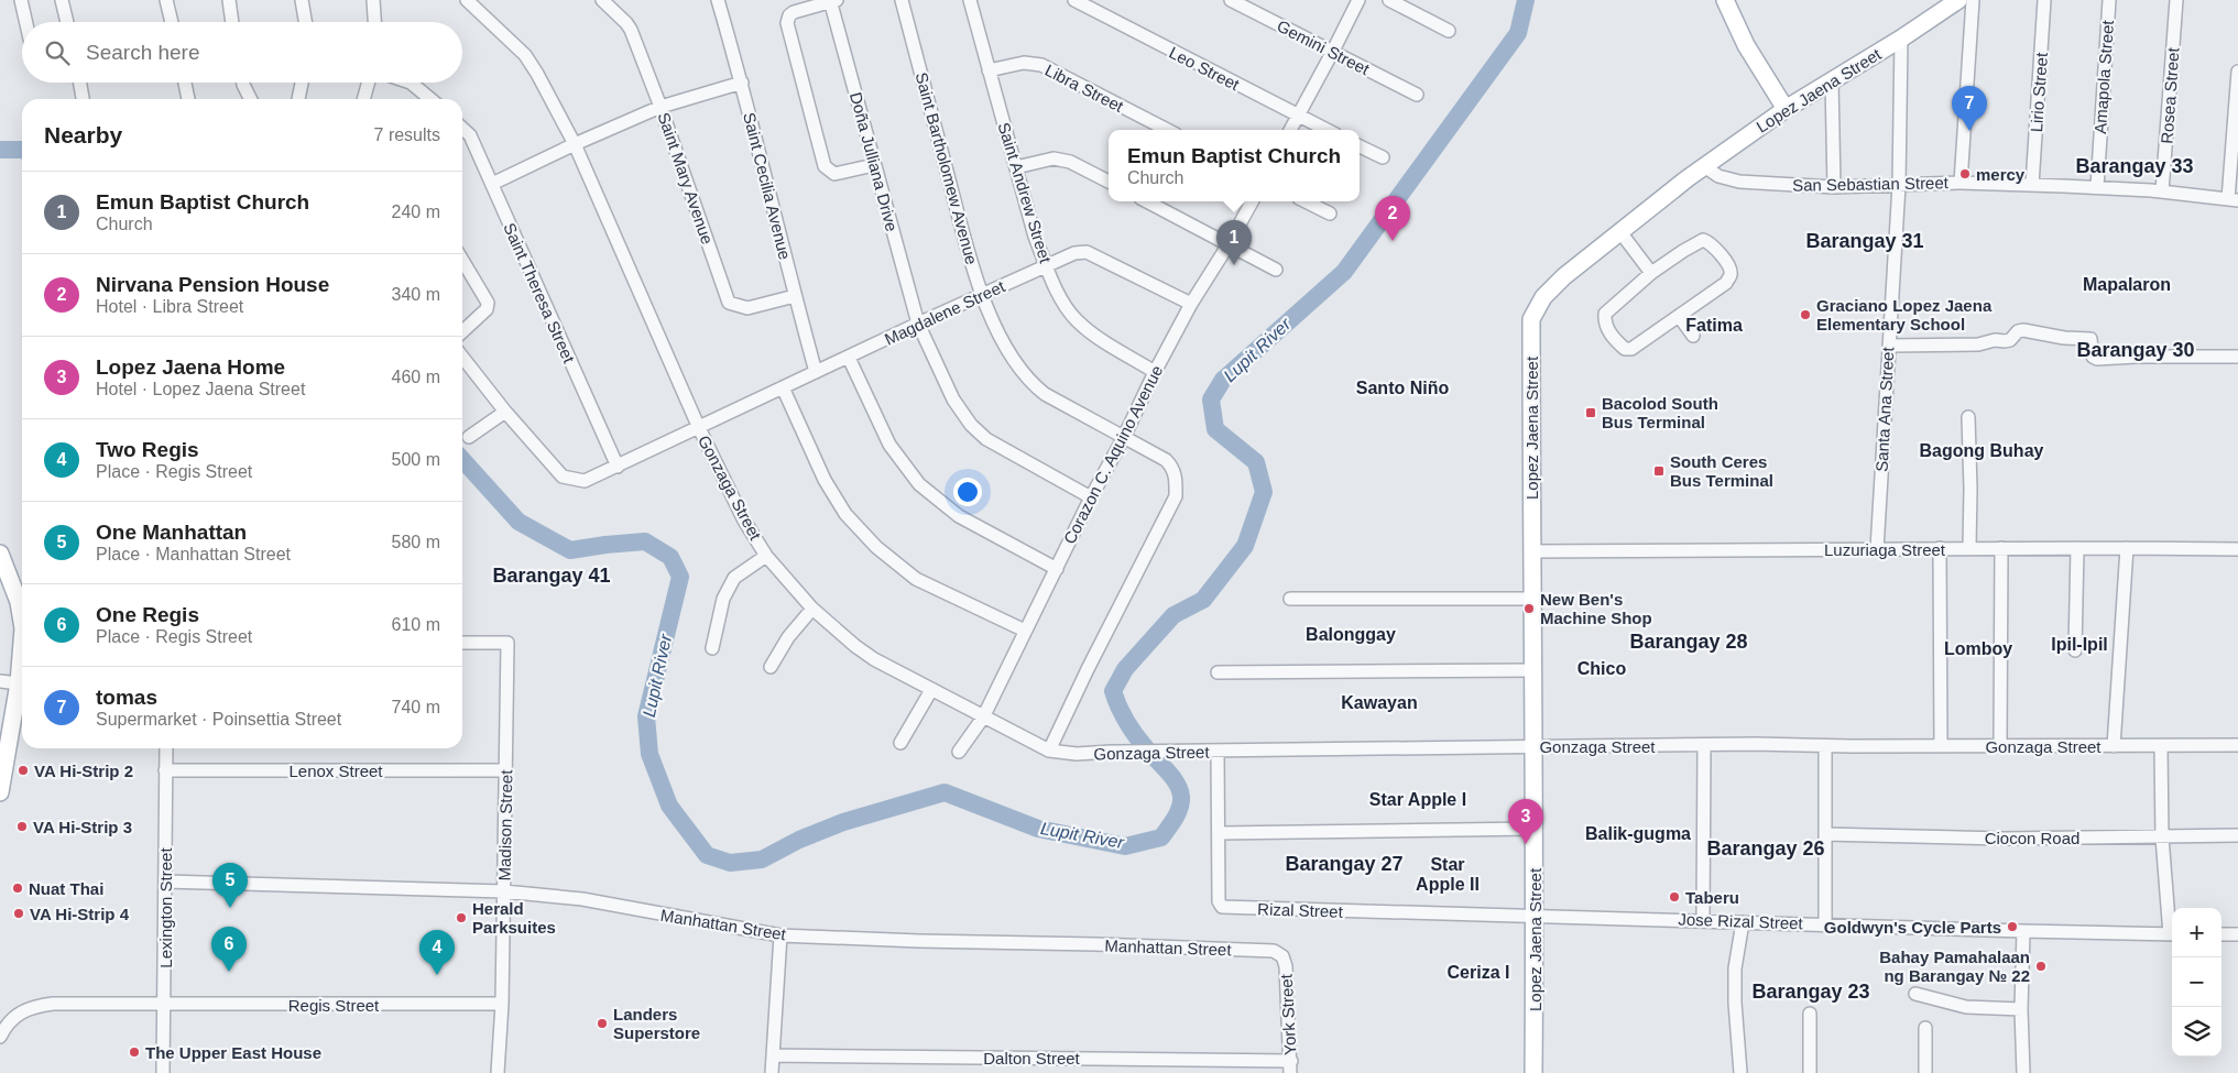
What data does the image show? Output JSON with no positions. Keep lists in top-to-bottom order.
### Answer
{
  "streets": {
    "main road": ["Lopez Jaena Street"],
    "street": [
      "Gemini Street",
      "Leo Street",
      "Amapola Street",
      "Libra Street",
      "Lirio Street",
      "Rosea Street",
      "Doña Julliana Drive",
      "Saint Bartholomew Avenue",
      "Saint Mary Avenue",
      "San Sebastian Street",
      "Saint Cecilia Avenue",
      "Saint Andrew Street",
      "Saint Theresa Street",
      "Magdalene Street",
      "Santa Ana Street",
      "Corazon C. Aquino Avenue",
      "Gonzaga Street",
      "Luzuriaga Street",
      "Lenox Street",
      "Madison Street",
      "Ciocon Road",
      "Lexington Street",
      "Rizal Street",
      "Jose Rizal Street",
      "Manhattan Street",
      "Regis Street",
      "York Street",
      "Dalton Street"
    ]
  },
  "crossings": [
    ["Amapola Street", "San Sebastian Street"],
    ["Libra Street", "Saint Andrew Street"],
    ["Lopez Jaena Street", "San Sebastian Street"],
    ["Lopez Jaena Street", "Santa Ana Street"],
    ["Lopez Jaena Street", "Gonzaga Street"],
    ["Lopez Jaena Street", "Luzuriaga Street"],
    ["Lopez Jaena Street", "Rizal Street"],
    ["Lopez Jaena Street", "Jose Rizal Street"],
    ["Lirio Street", "San Sebastian Street"],
    ["Rosea Street", "San Sebastian Street"],
    ["Doña Julliana Drive", "Magdalene Street"],
    ["Doña Julliana Drive", "Corazon C. Aquino Avenue"],
    ["Saint Bartholomew Avenue", "Magdalene Street"],
    ["Saint Bartholomew Avenue", "Corazon C. Aquino Avenue"],
    ["Saint Bartholomew Avenue", "Gonzaga Street"],
    ["Saint Mary Avenue", "Saint Cecilia Avenue"],
    ["San Sebastian Street", "Santa Ana Street"],
    ["Saint Cecilia Avenue", "Magdalene Street"],
    ["Saint Andrew Street", "Magdalene Street"],
    ["Saint Andrew Street", "Corazon C. Aquino Avenue"],
    ["Saint Theresa Street", "Magdalene Street"],
    ["Magdalene Street", "Corazon C. Aquino Avenue"],
    ["Magdalene Street", "Gonzaga Street"],
    ["Santa Ana Street", "Luzuriaga Street"],
    ["Corazon C. Aquino Avenue", "Gonzaga Street"],
    ["Gonzaga Street", "Rizal Street"],
    ["Lenox Street", "Madison Street"],
    ["Lenox Street", "Lexington Street"],
    ["Madison Street", "Manhattan Street"],
    ["Madison Street", "Regis Street"],
    ["Lexington Street", "Manhattan Street"],
    ["Lexington Street", "Regis Street"],
    ["Rizal Street", "Jose Rizal Street"],
    ["Manhattan Street", "York Street"],
    ["York Street", "Dalton Street"]
  ],
  "districts": [
    "Barangay 33",
    "Barangay 31",
    "Mapalaron",
    "Fatima",
    "Barangay 30",
    "Santo Niño",
    "Bagong Buhay",
    "Barangay 41",
    "Balonggay",
    "Barangay 28",
    "Ipil-Ipil",
    "Lomboy",
    "Chico",
    "Kawayan",
    "Star Apple I",
    "Balik-gugma",
    "Barangay 26",
    "Barangay 27",
    "Star Apple II",
    "Ceriza I",
    "Barangay 23"
  ],
  "water": ["Lupit River"],
  "places": {
    "other": [
      "mercy",
      "Graciano Lopez Jaena Elementary School",
      "New Ben's Machine Shop",
      "VA Hi-Strip 2",
      "VA Hi-Strip 3",
      "Nuat Thai",
      "Taberu",
      "VA Hi-Strip 4",
      "Herald Parksuites",
      "Goldwyn's Cycle Parts",
      "Bahay Pamahalaan ng Barangay № 22",
      "Landers Superstore",
      "The Upper East House"
    ],
    "transit": ["Bacolod South Bus Terminal", "South Ceres Bus Terminal"]
  },
  "page": {
    "search": "Search here",
    "pins": [
      "7",
      "2",
      "1",
      "3",
      "5",
      "6",
      "4"
    ],
    "heading": ["Nearby", "7 results"],
    "popup": ["Emun Baptist Church", "Church"],
    "list": [
      {
        "mark": "1",
        "name": "Emun Baptist Church",
        "note": "Church",
        "value": "240 m"
      },
      {
        "mark": "2",
        "name": "Nirvana Pension House",
        "note": "Hotel · Libra Street",
        "value": "340 m"
      },
      {
        "mark": "3",
        "name": "Lopez Jaena Home",
        "note": "Hotel · Lopez Jaena Street",
        "value": "460 m"
      },
      {
        "mark": "4",
        "name": "Two Regis",
        "note": "Place · Regis Street",
        "value": "500 m"
      },
      {
        "mark": "5",
        "name": "One Manhattan",
        "note": "Place · Manhattan Street",
        "value": "580 m"
      },
      {
        "mark": "6",
        "name": "One Regis",
        "note": "Place · Regis Street",
        "value": "610 m"
      },
      {
        "mark": "7",
        "name": "tomas",
        "note": "Supermarket · Poinsettia Street",
        "value": "740 m"
      }
    ],
    "map_buttons": ["+", "−"]
  }
}
